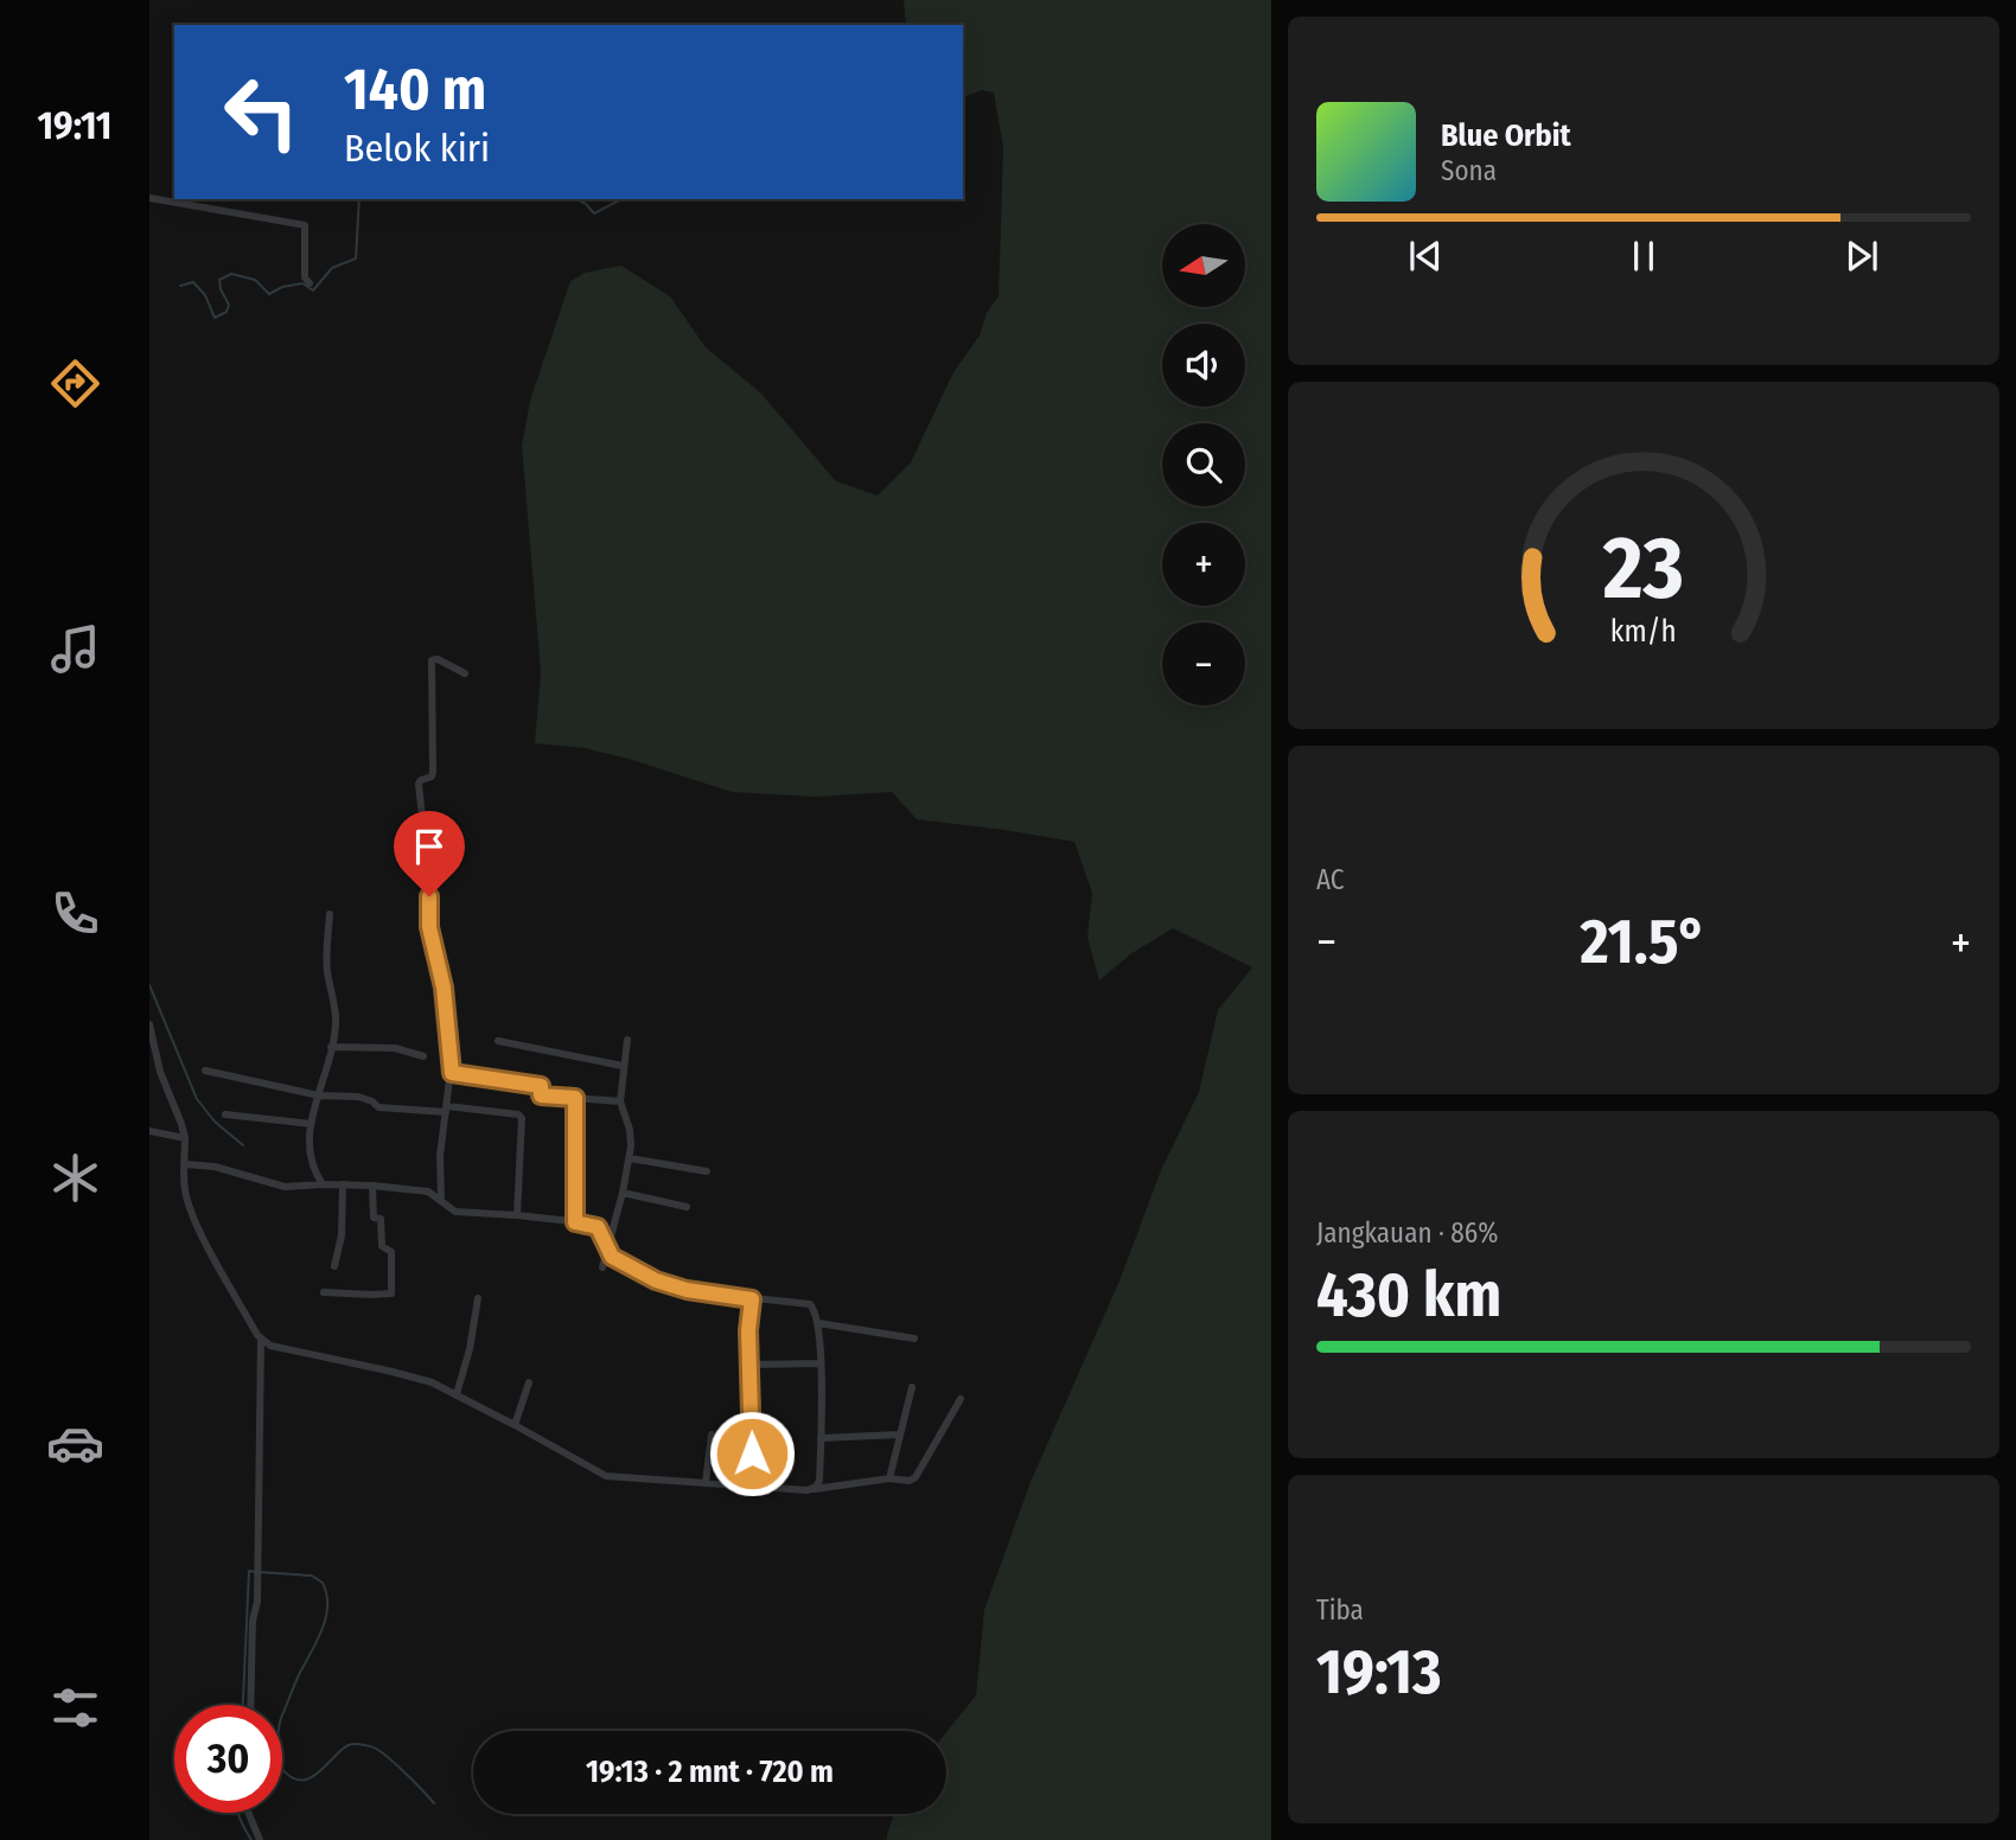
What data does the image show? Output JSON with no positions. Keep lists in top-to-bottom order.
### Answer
{
  "north": "left",
  "page": {
    "tabs": "19:11",
    "turn": ["140 m", "Belok kiri"],
    "song": ["Blue Orbit", "Sona"],
    "map_buttons": ["+", "−"],
    "tile": [
      "AC",
      ["Jangkauan · 86%", "430 km"],
      ["Tiba", "19:13"]
    ],
    "heat": ["−", "21.5°", "+"],
    "limit": "30",
    "trip": "19:13 · 2 mnt · 720 m",
    "gauge": ["23", "km/h"]
  }
}
